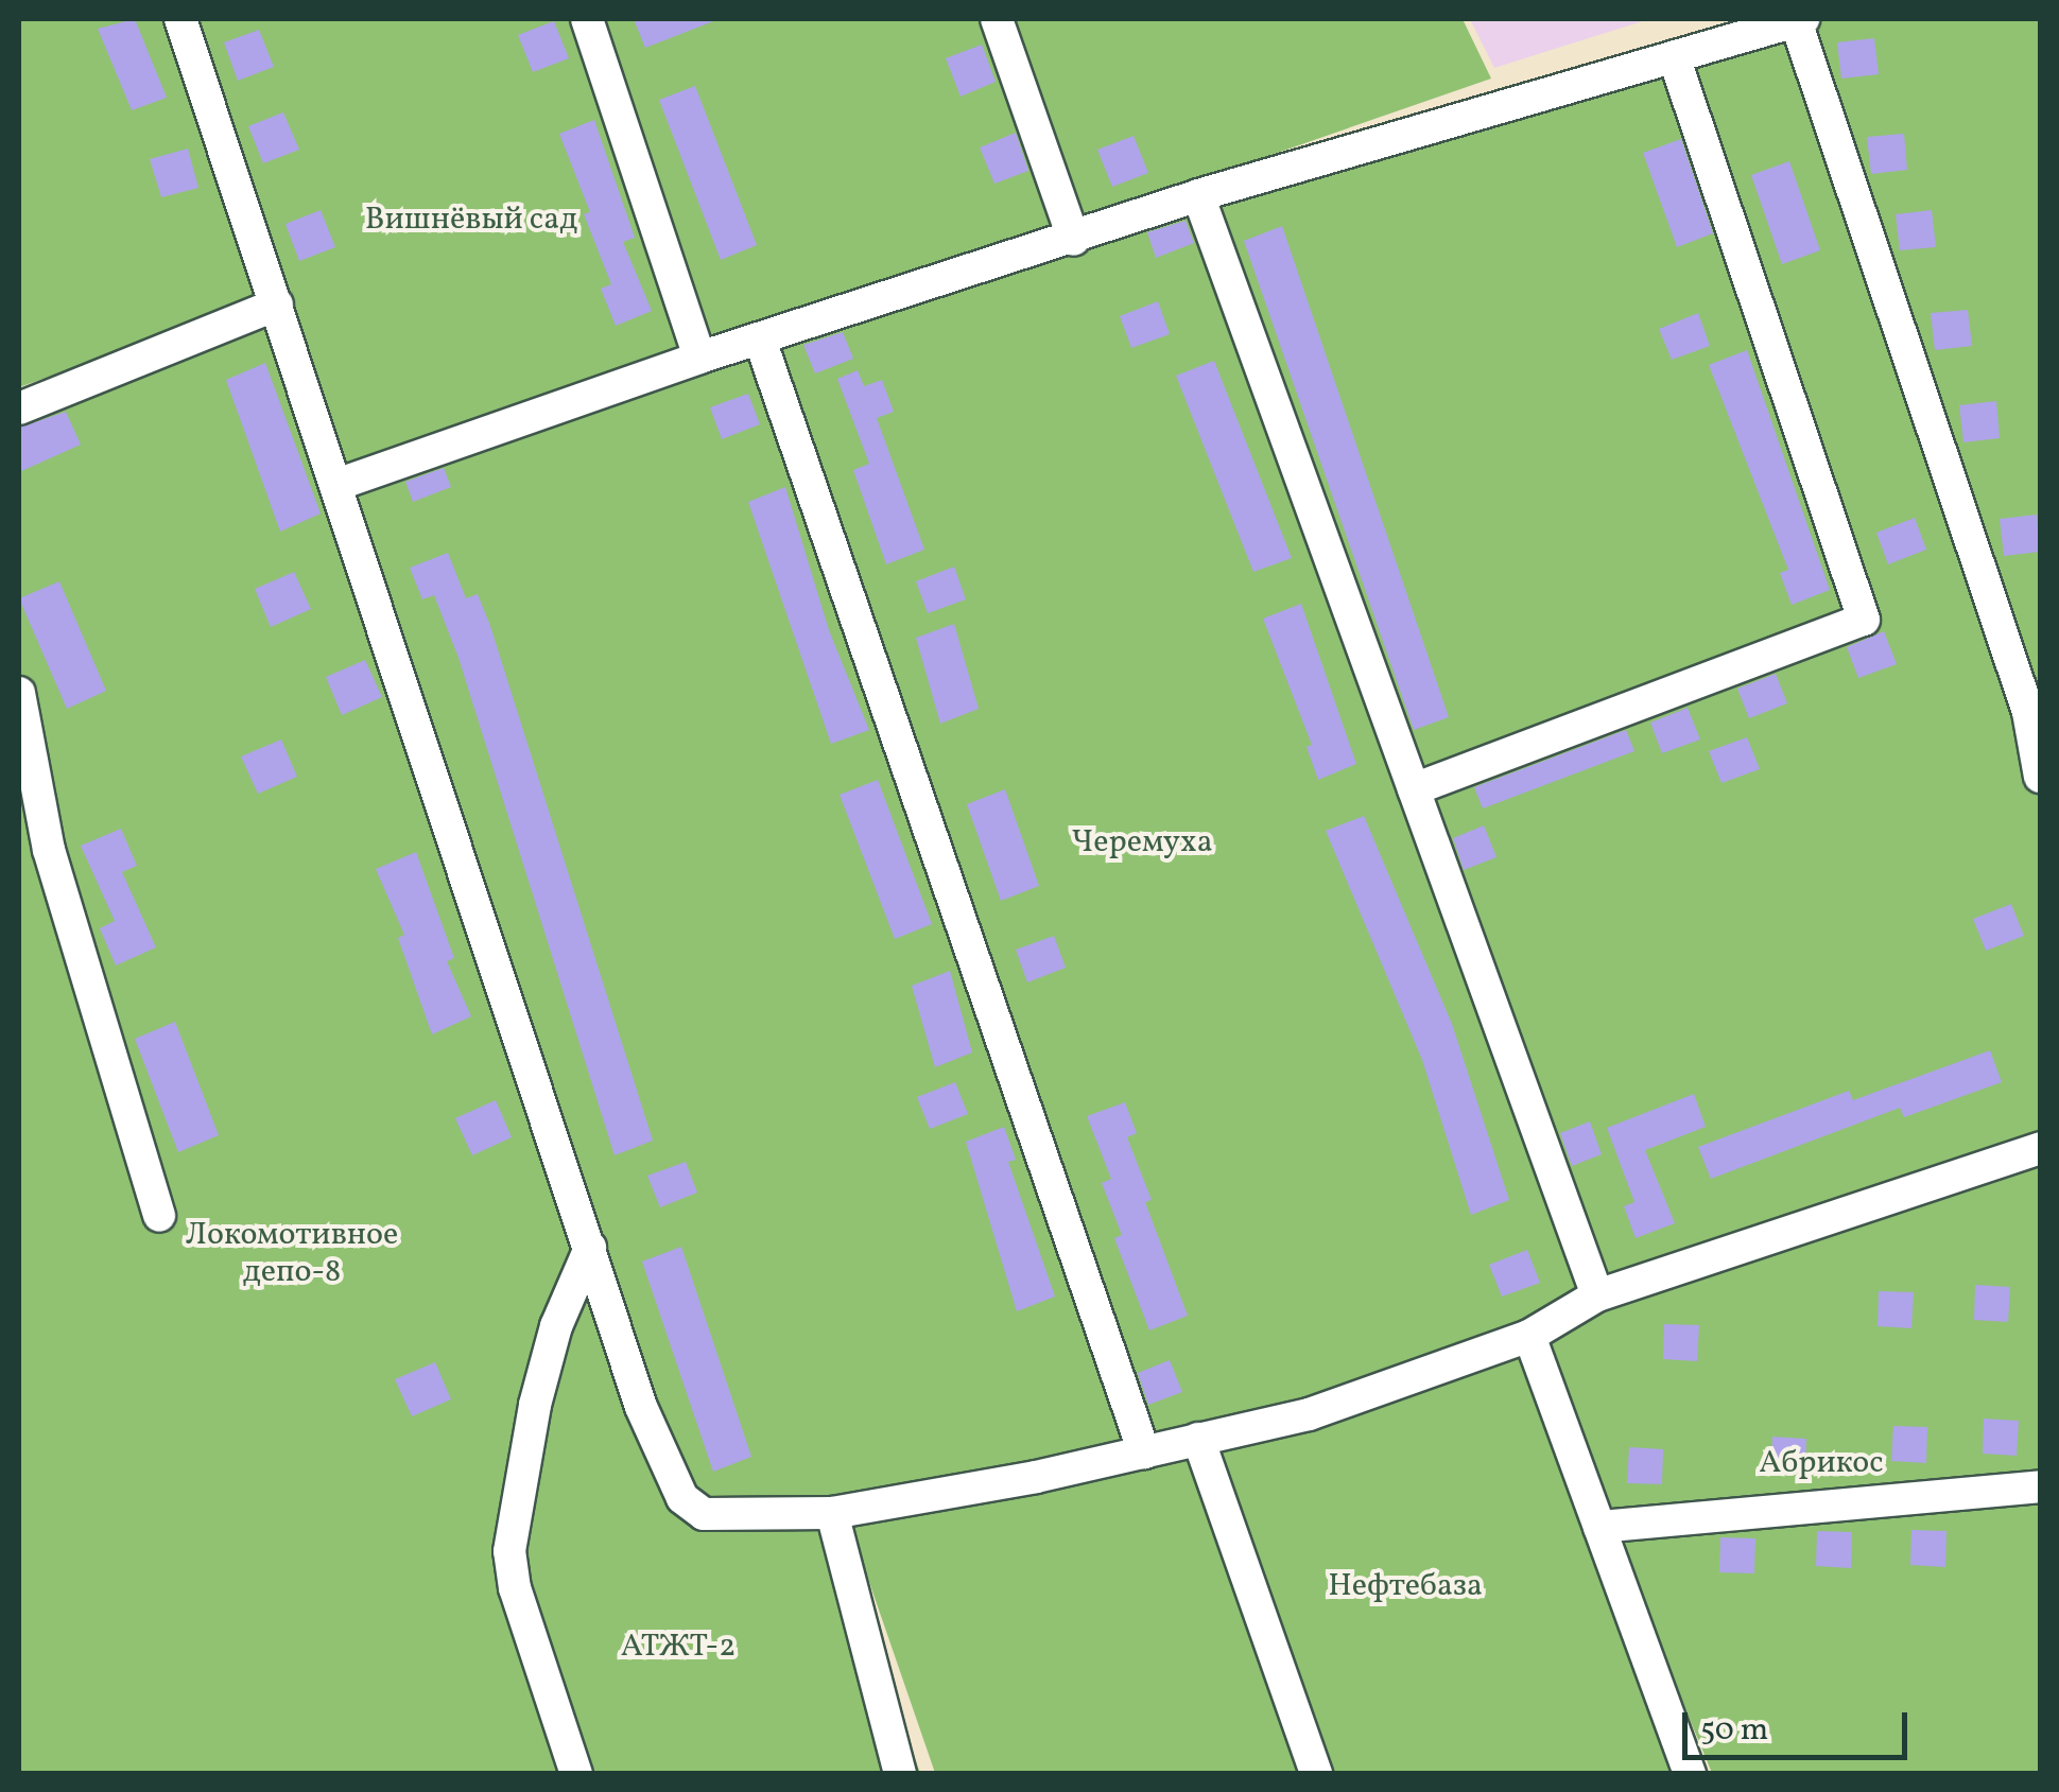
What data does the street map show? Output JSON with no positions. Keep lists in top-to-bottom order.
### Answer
{
  "parks": [
    "Вишнёвый сад",
    "Черемуха",
    "Локомотивное депо-8",
    "Абрикос",
    "Нефтебаза",
    "АТЖТ-2"
  ],
  "scale_bar": "50 m"
}
